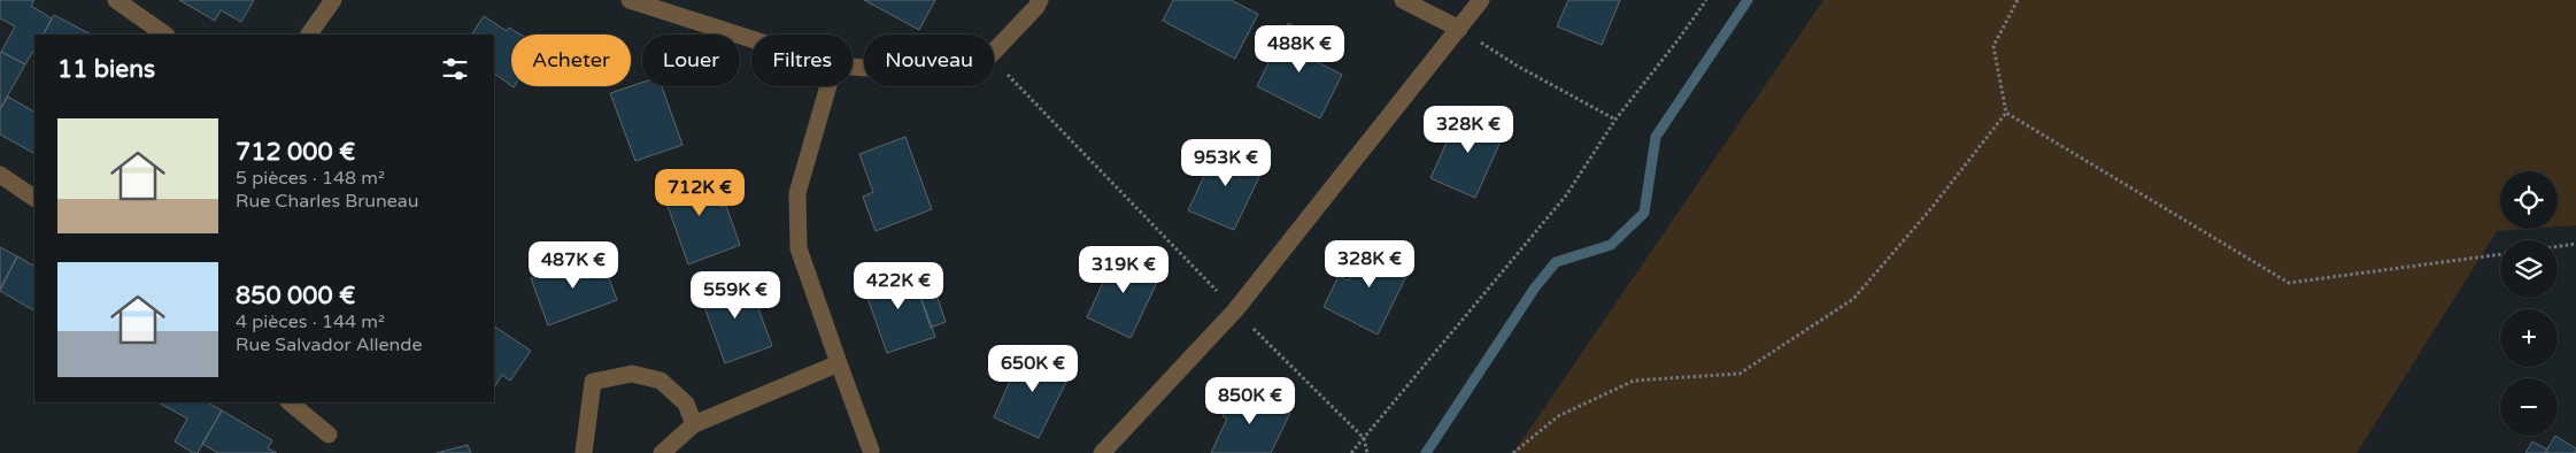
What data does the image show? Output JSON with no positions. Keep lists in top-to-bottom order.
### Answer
{
  "page": {
    "price": [
      "488K €",
      "328K €",
      "953K €",
      "712K €",
      "328K €",
      "487K €",
      "319K €",
      "422K €",
      "559K €",
      "650K €",
      "850K €"
    ],
    "chip": [
      "Acheter",
      "Louer",
      "Filtres",
      "Nouveau"
    ],
    "heading": "11 biens",
    "list": [
      {
        "name": "712 000 €",
        "note": "5 pièces · 148 m² · Rue Charles Bruneau"
      },
      {
        "name": "850 000 €",
        "note": "4 pièces · 144 m² · Rue Salvador Allende"
      }
    ],
    "map_buttons": ["+", "−"]
  }
}
